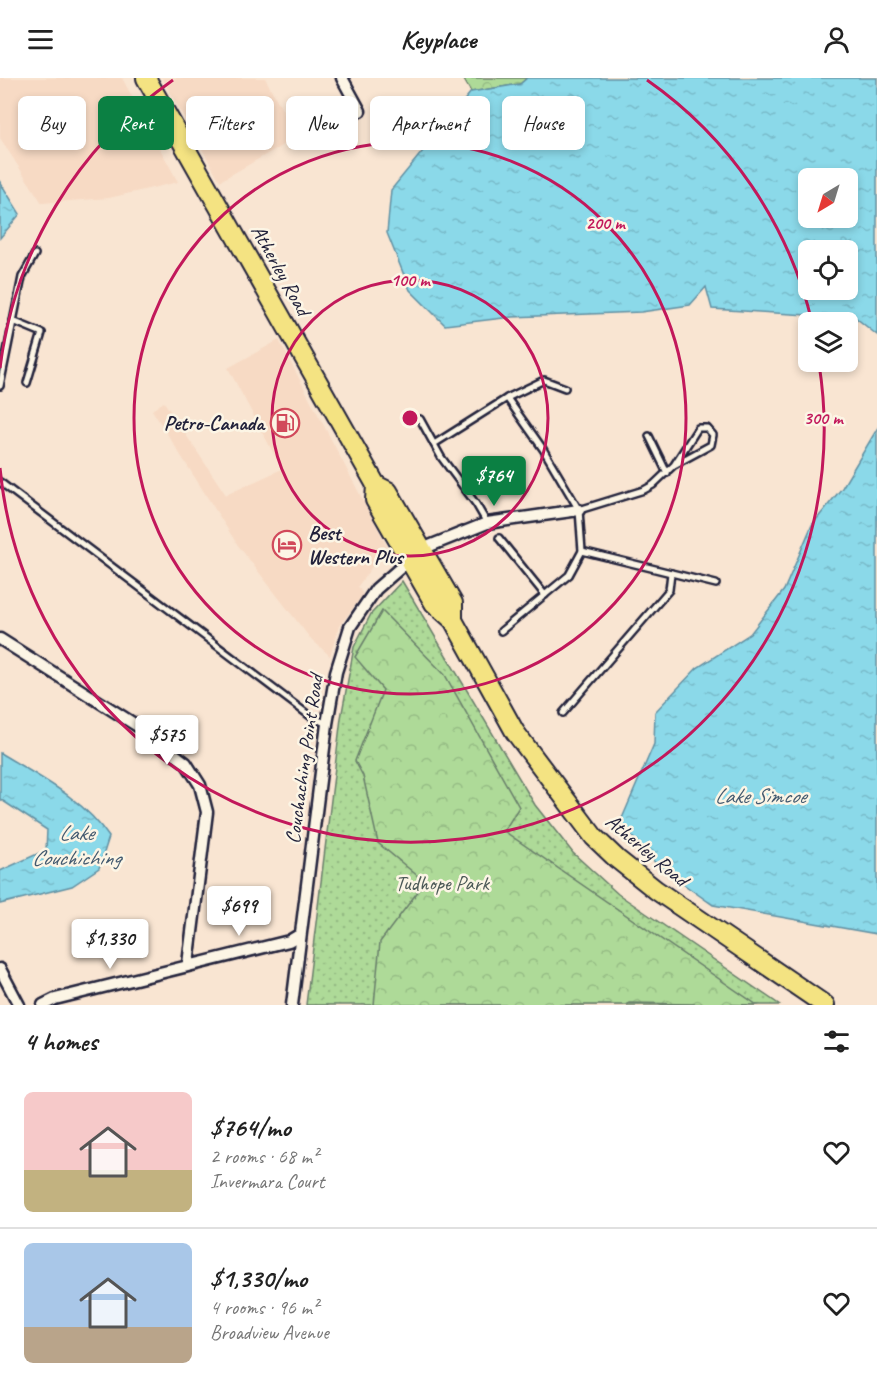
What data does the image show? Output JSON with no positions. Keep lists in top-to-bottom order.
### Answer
{
  "streets": {
    "highway": ["Atherley Road"],
    "street": ["Couchaching Point Road"]
  },
  "crossings": [
    ["Atherley Road", "Couchaching Point Road"]
  ],
  "water": ["Lake Simcoe", "Lake Couchiching"],
  "parks": ["Tudhope Park"],
  "places": {
    "fuel station": ["Petro-Canada"],
    "hotel": ["Best Western Plus"]
  },
  "north": "bottom left",
  "page": {
    "header": "Keyplace",
    "chip": [
      "Buy",
      "Rent",
      "Filters",
      "New",
      "Apartment",
      "House"
    ],
    "price": [
      "$764",
      "$575",
      "$699",
      "$1,330"
    ],
    "heading": "4 homes",
    "list": [
      {
        "name": "$764/mo",
        "note": "2 rooms · 68 m² · Invermara Court"
      },
      {
        "name": "$1,330/mo",
        "note": "4 rooms · 96 m² · Broadview Avenue"
      }
    ]
  },
  "rings": ["200 m", "100 m", "300 m"]
}
